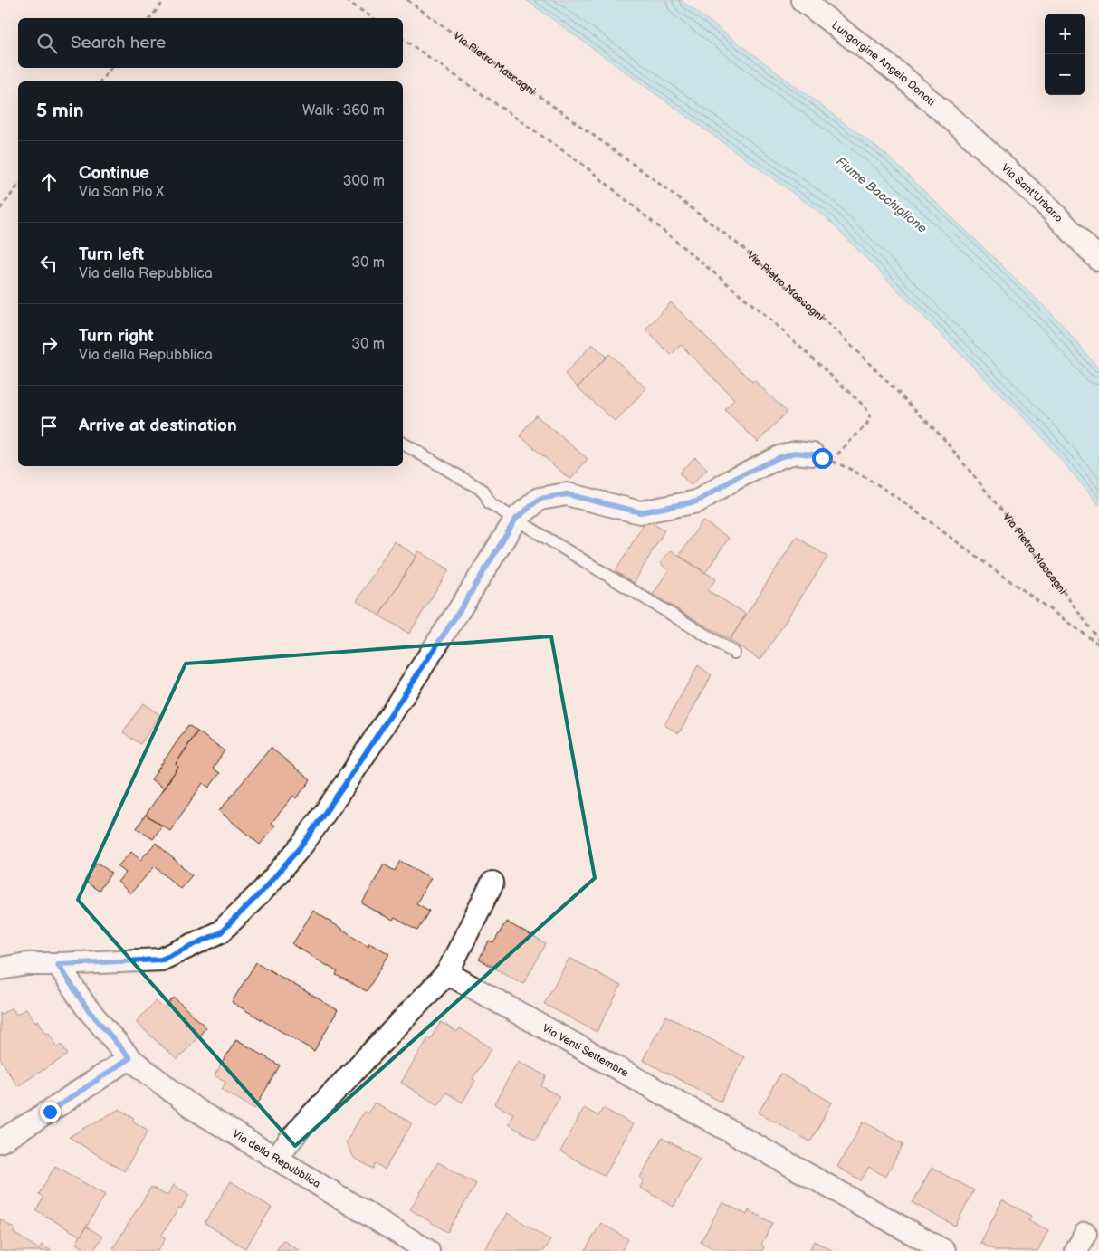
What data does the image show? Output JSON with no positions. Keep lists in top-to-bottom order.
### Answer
{
  "streets": {
    "street": [
      "Lungargine Angelo Donati",
      "Via Sant'Urbano",
      "Via Venti Settembre",
      "Via della Repubblica"
    ],
    "path": ["Via Pietro Mascagni"]
  },
  "crossings": [
    ["Lungargine Angelo Donati", "Via Sant'Urbano"]
  ],
  "water": ["Fiume Bacchiglione"],
  "page": {
    "map_buttons": ["+", "−"],
    "search": "Search here",
    "heading": ["5 min", "Walk · 360 m"],
    "list": [
      ["Continue", "Via San Pio X", "300 m"],
      ["Turn left", "Via della Repubblica", "30 m"],
      ["Turn right", "Via della Repubblica", "30 m"],
      "Arrive at destination"
    ]
  }
}
